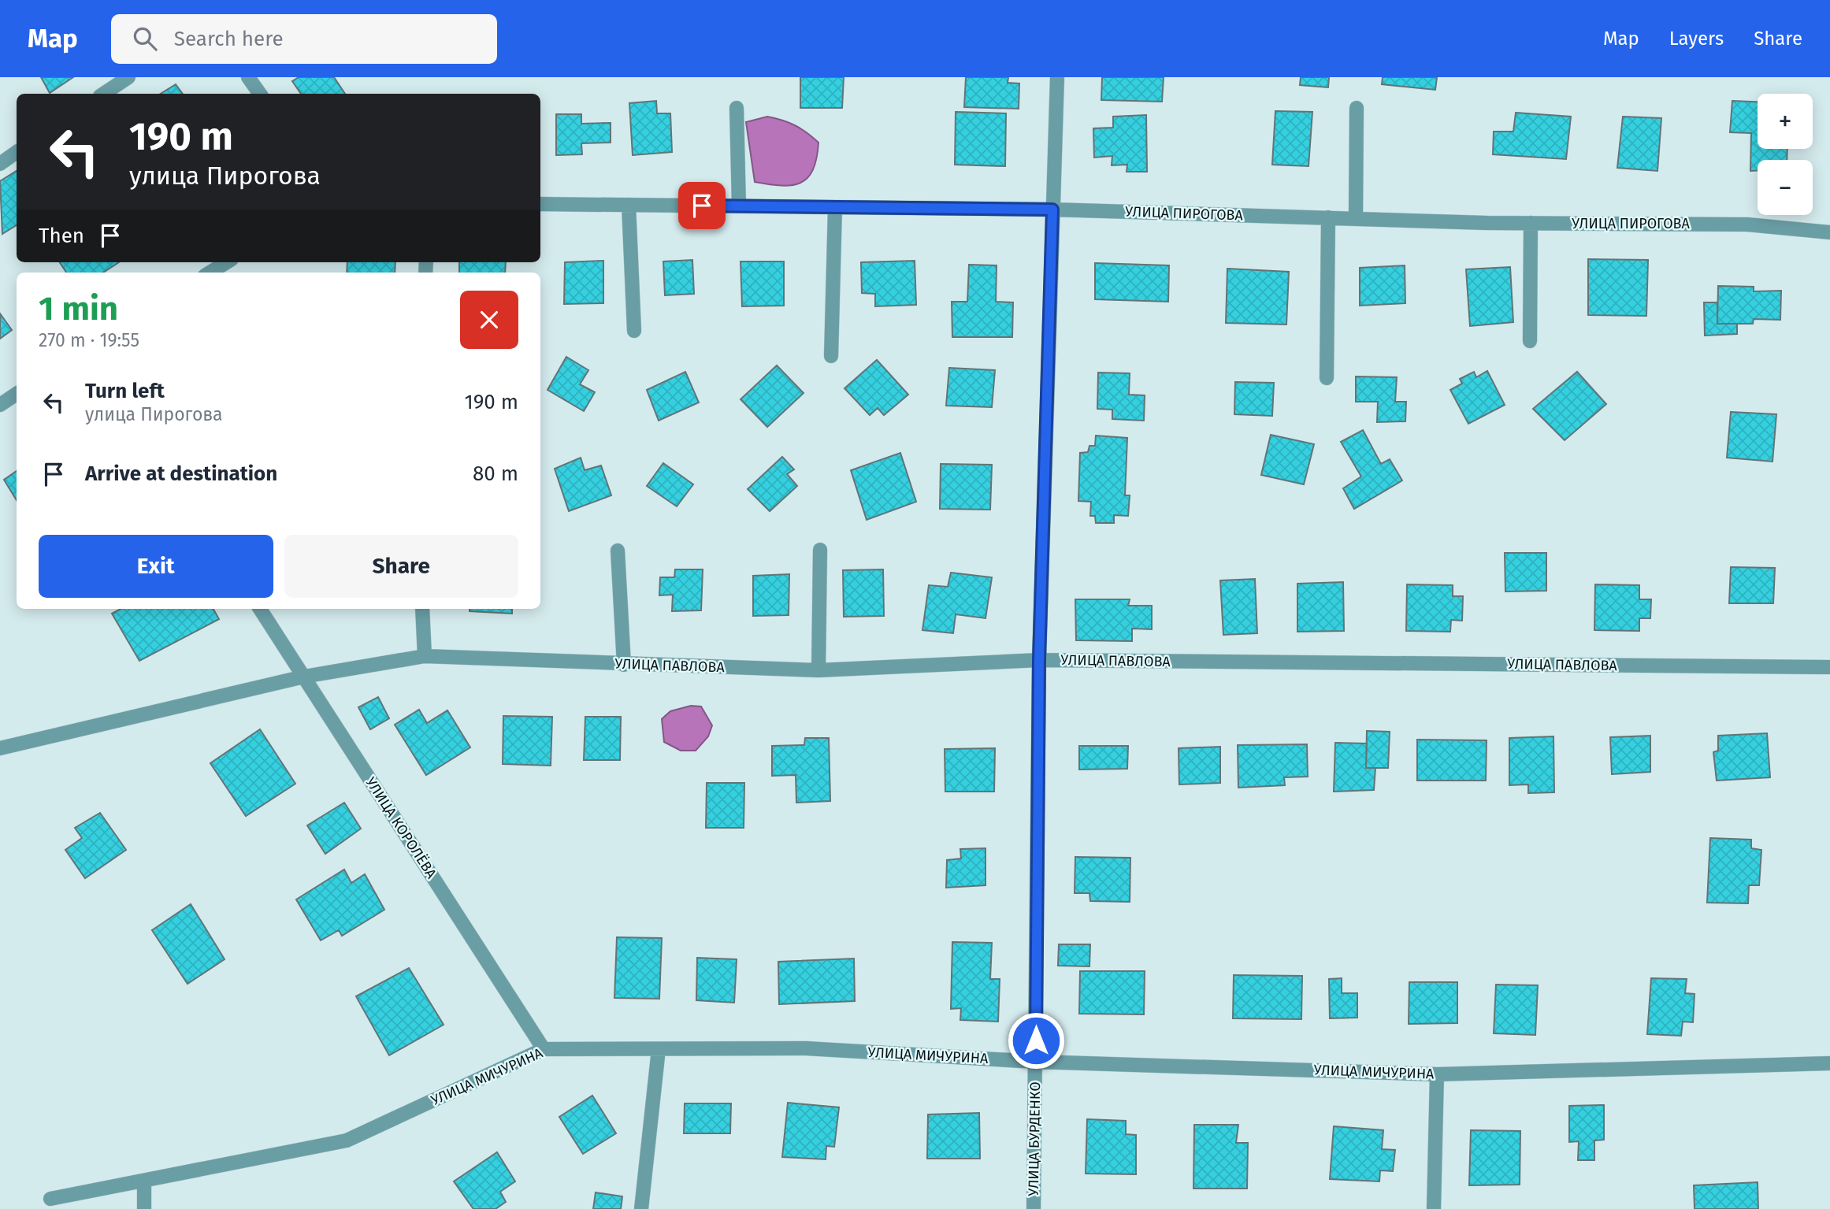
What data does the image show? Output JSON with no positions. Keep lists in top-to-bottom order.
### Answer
{
  "streets": {
    "street": [
      "УЛИЦА ПИРОГОВА",
      "УЛИЦА ПАВЛОВА",
      "УЛИЦА КОРОЛЁВА",
      "УЛИЦА МИЧУРИНА",
      "УЛИЦА БУРДЕНКО"
    ]
  },
  "crossings": [
    ["УЛИЦА ПИРОГОВА", "УЛИЦА БУРДЕНКО"],
    ["УЛИЦА ПАВЛОВА", "УЛИЦА КОРОЛЁВА"],
    ["УЛИЦА ПАВЛОВА", "УЛИЦА БУРДЕНКО"],
    ["УЛИЦА КОРОЛЁВА", "УЛИЦА МИЧУРИНА"],
    ["УЛИЦА МИЧУРИНА", "УЛИЦА БУРДЕНКО"]
  ],
  "page": {
    "header": "Map",
    "search": "Search here",
    "nav": ["Map", "Layers", "Share"],
    "map_buttons": ["+", "−"],
    "turn": ["190 m", "улица Пирогова"],
    "then": "Then",
    "heading": ["1 min", "270 m · 19:55"],
    "list": [
      {
        "name": "Turn left",
        "note": "улица Пирогова",
        "value": "190 m"
      },
      {
        "name": "Arrive at destination",
        "value": "80 m"
      }
    ],
    "buttons": ["Exit", "Share"]
  }
}
